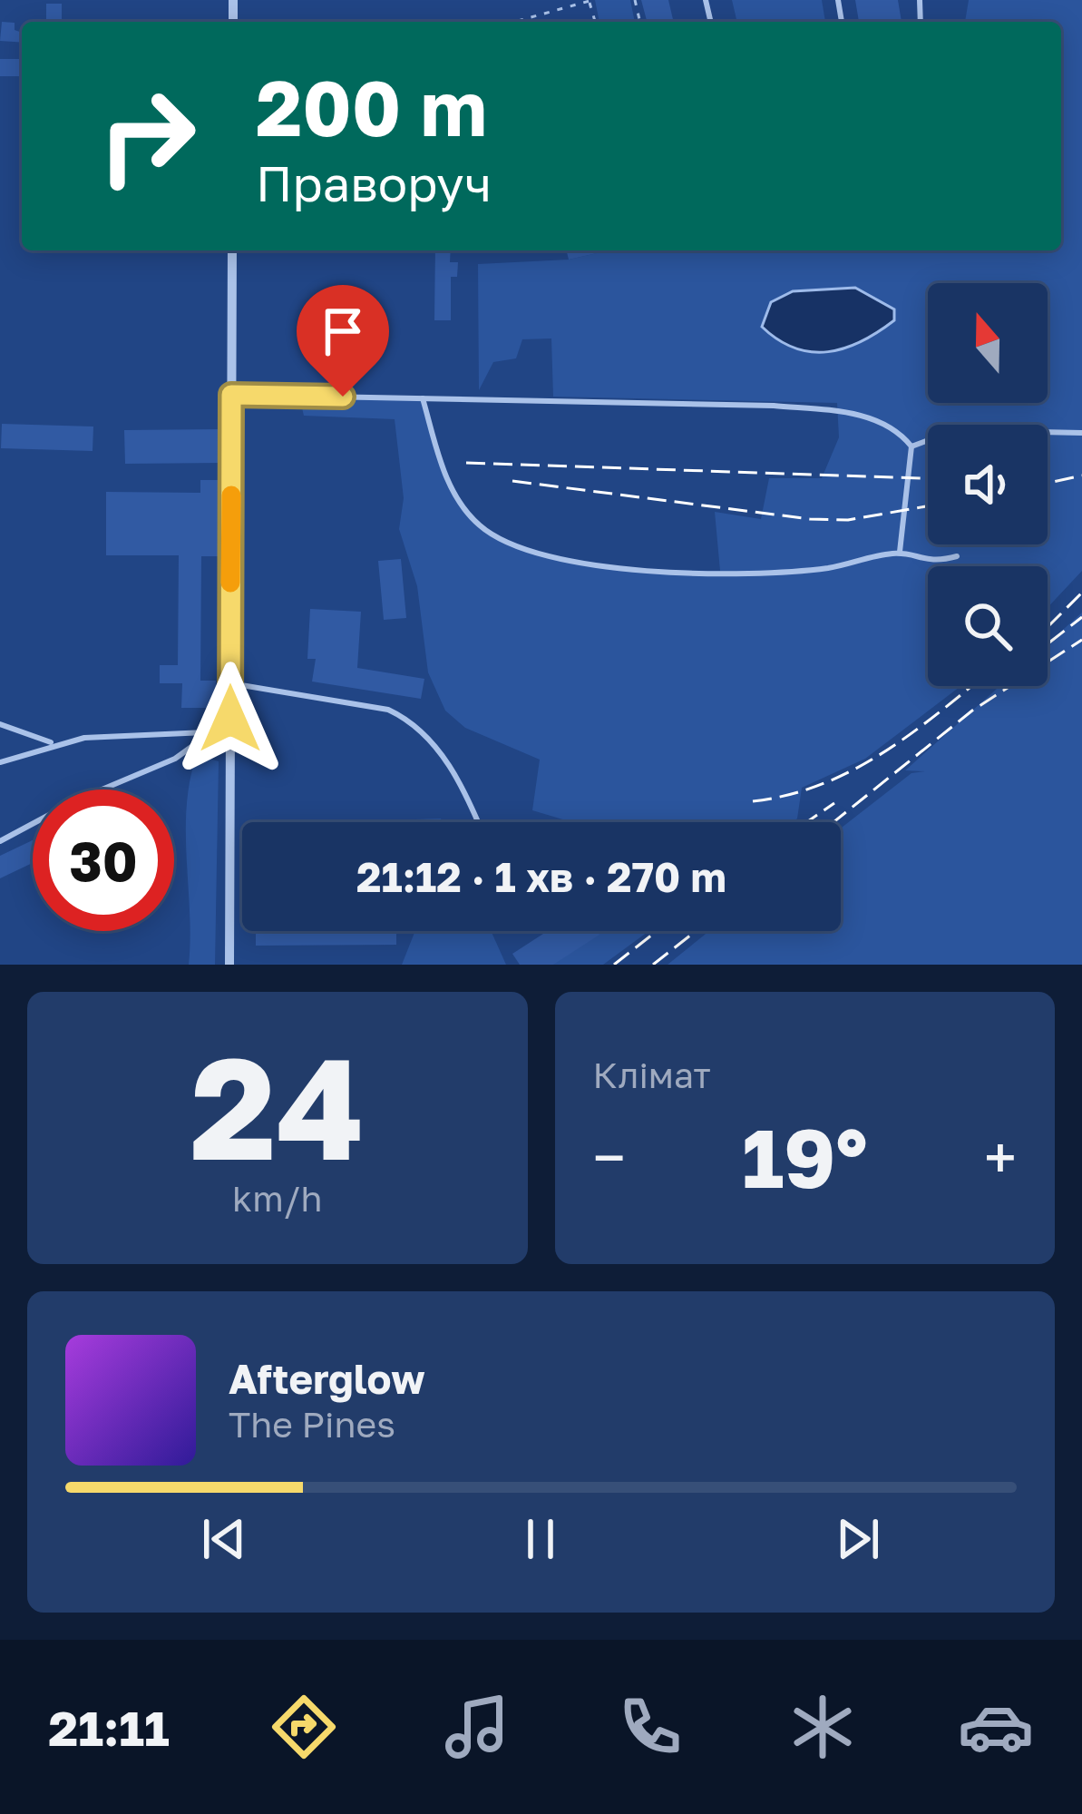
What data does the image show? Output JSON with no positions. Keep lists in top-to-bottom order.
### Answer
{
  "north": "top",
  "page": {
    "turn": ["200 m", "Праворуч"],
    "limit": "30",
    "trip": "21:12 · 1 хв · 270 m",
    "tile": [
      ["24", "km/h"],
      "Клімат"
    ],
    "heat": ["−", "19°", "+"],
    "song": ["Afterglow", "The Pines"],
    "tabs": "21:11"
  }
}
